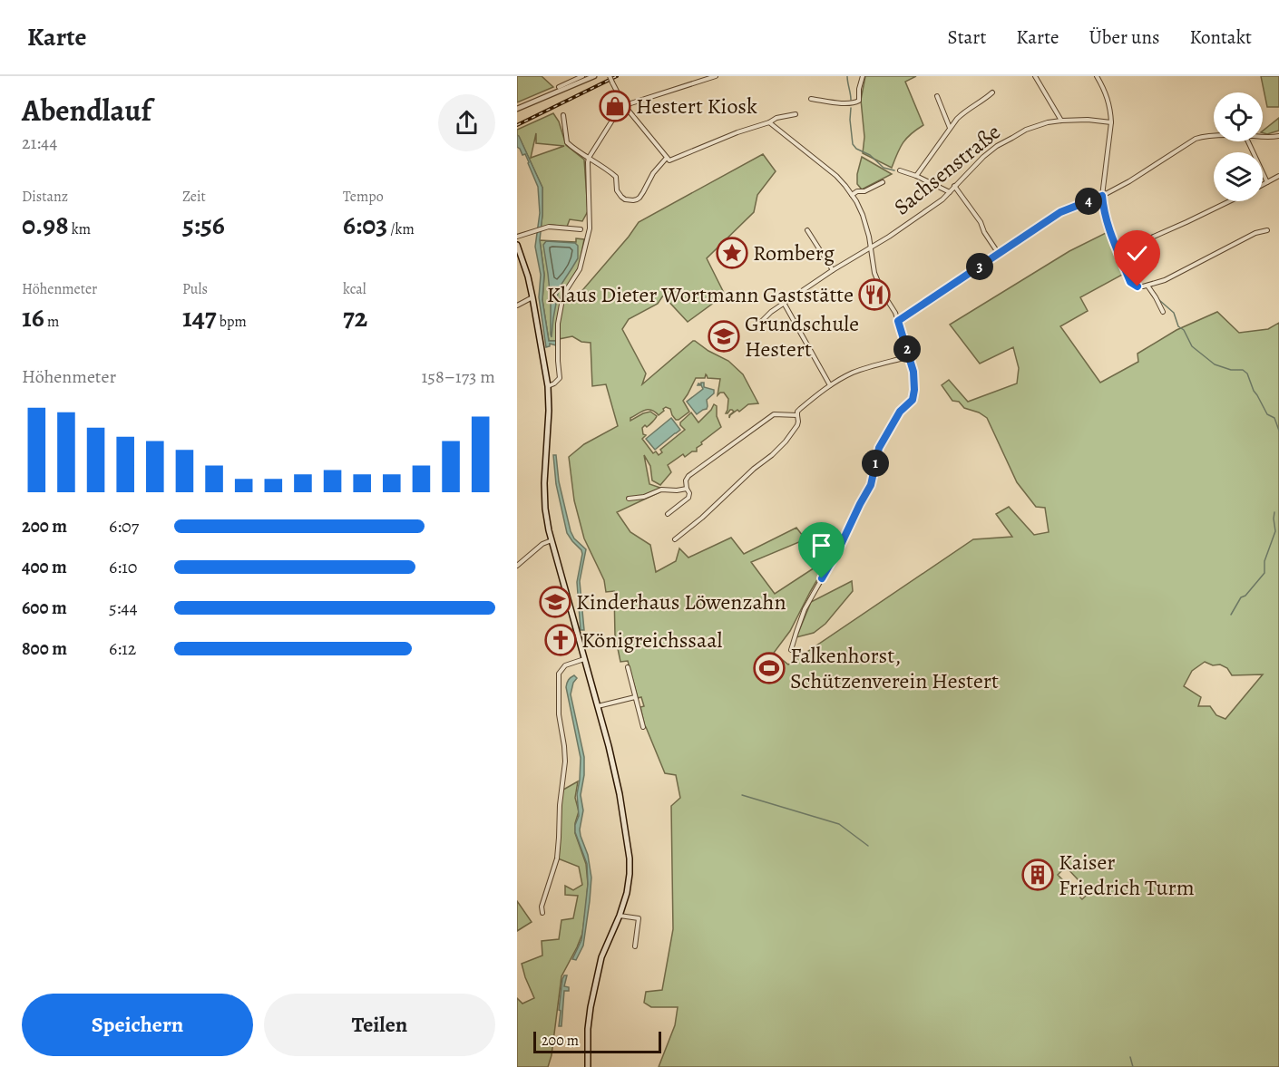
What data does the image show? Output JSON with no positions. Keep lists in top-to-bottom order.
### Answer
{
  "streets": {
    "street": ["Sachsenstraße"]
  },
  "places": {
    "shop": ["Hestert Kiosk"],
    "place": ["Romberg"],
    "restaurant": ["Klaus Dieter Wortmann Gaststätte"],
    "school or university": ["Grundschule Hestert", "Kinderhaus Löwenzahn"],
    "church": ["Königreichssaal"],
    "sports": ["Falkenhorst, Schützenverein Hestert"],
    "building": ["Kaiser Friedrich Turm"]
  },
  "scale_bar": "200 m",
  "page": {
    "header": "Karte",
    "nav": [
      "Start",
      "Karte",
      "Über uns",
      "Kontakt"
    ],
    "heading": ["Abendlauf", "21:44"],
    "stats": [
      ["Distanz", "0.98 km"],
      ["Zeit", "5:56"],
      ["Tempo", "6:03 /km"],
      ["Höhenmeter", "16 m"],
      ["Puls", "147 bpm"],
      ["kcal", "72"]
    ],
    "pins": [
      "4",
      "3",
      "2",
      "1"
    ],
    "chart": ["Höhenmeter", "158–173 m"],
    "list": [
      {
        "name": "200 m",
        "note": "6:07"
      },
      {
        "name": "400 m",
        "note": "6:10"
      },
      {
        "name": "600 m",
        "note": "5:44"
      },
      {
        "name": "800 m",
        "note": "6:12"
      }
    ],
    "buttons": ["Speichern", "Teilen"],
    "scale": "200 m"
  }
}
